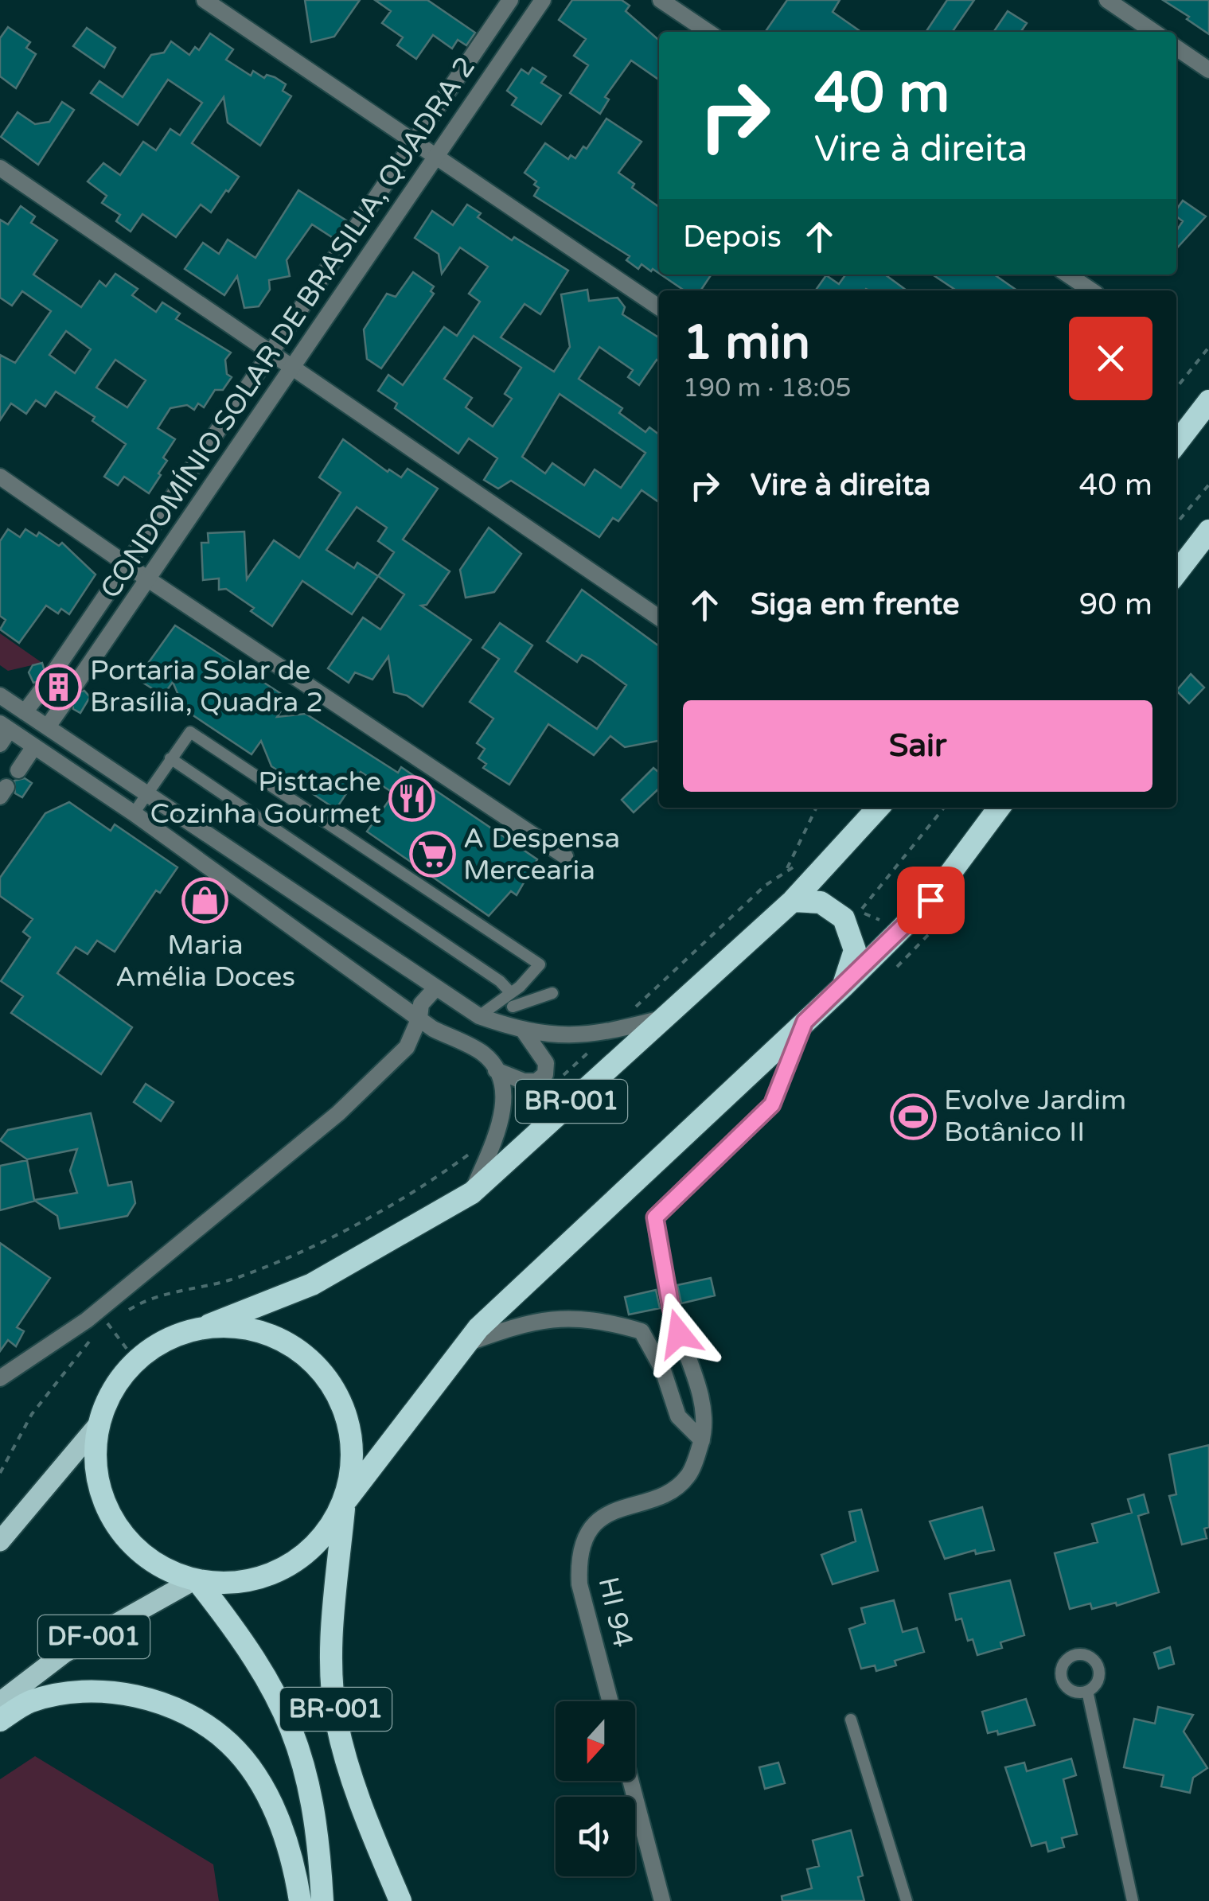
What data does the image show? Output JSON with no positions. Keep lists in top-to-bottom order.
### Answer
{
  "streets": {
    "highway": ["BR-001"],
    "main road": ["DF-001"],
    "street": ["CONDOMÍNIO SOLAR DE BRASILIA, QUADRA 2", "HI 94"]
  },
  "crossings": [
    ["BR-001", "DF-001"]
  ],
  "places": {
    "building": ["Portaria Solar de Brasília, Quadra 2"],
    "restaurant": ["Pisttache Cozinha Gourmet"],
    "supermarket": ["A Despensa Mercearia"],
    "shop": ["Maria Amélia Doces"],
    "sports": ["Evolve Jardim Botânico II"]
  },
  "north": "bottom",
  "page": {
    "turn": ["40 m", "Vire à direita"],
    "then": "Depois",
    "heading": ["1 min", "190 m · 18:05"],
    "list": [
      {
        "name": "Vire à direita",
        "value": "40 m"
      },
      {
        "name": "Siga em frente",
        "value": "90 m"
      }
    ],
    "buttons": "Sair"
  }
}
